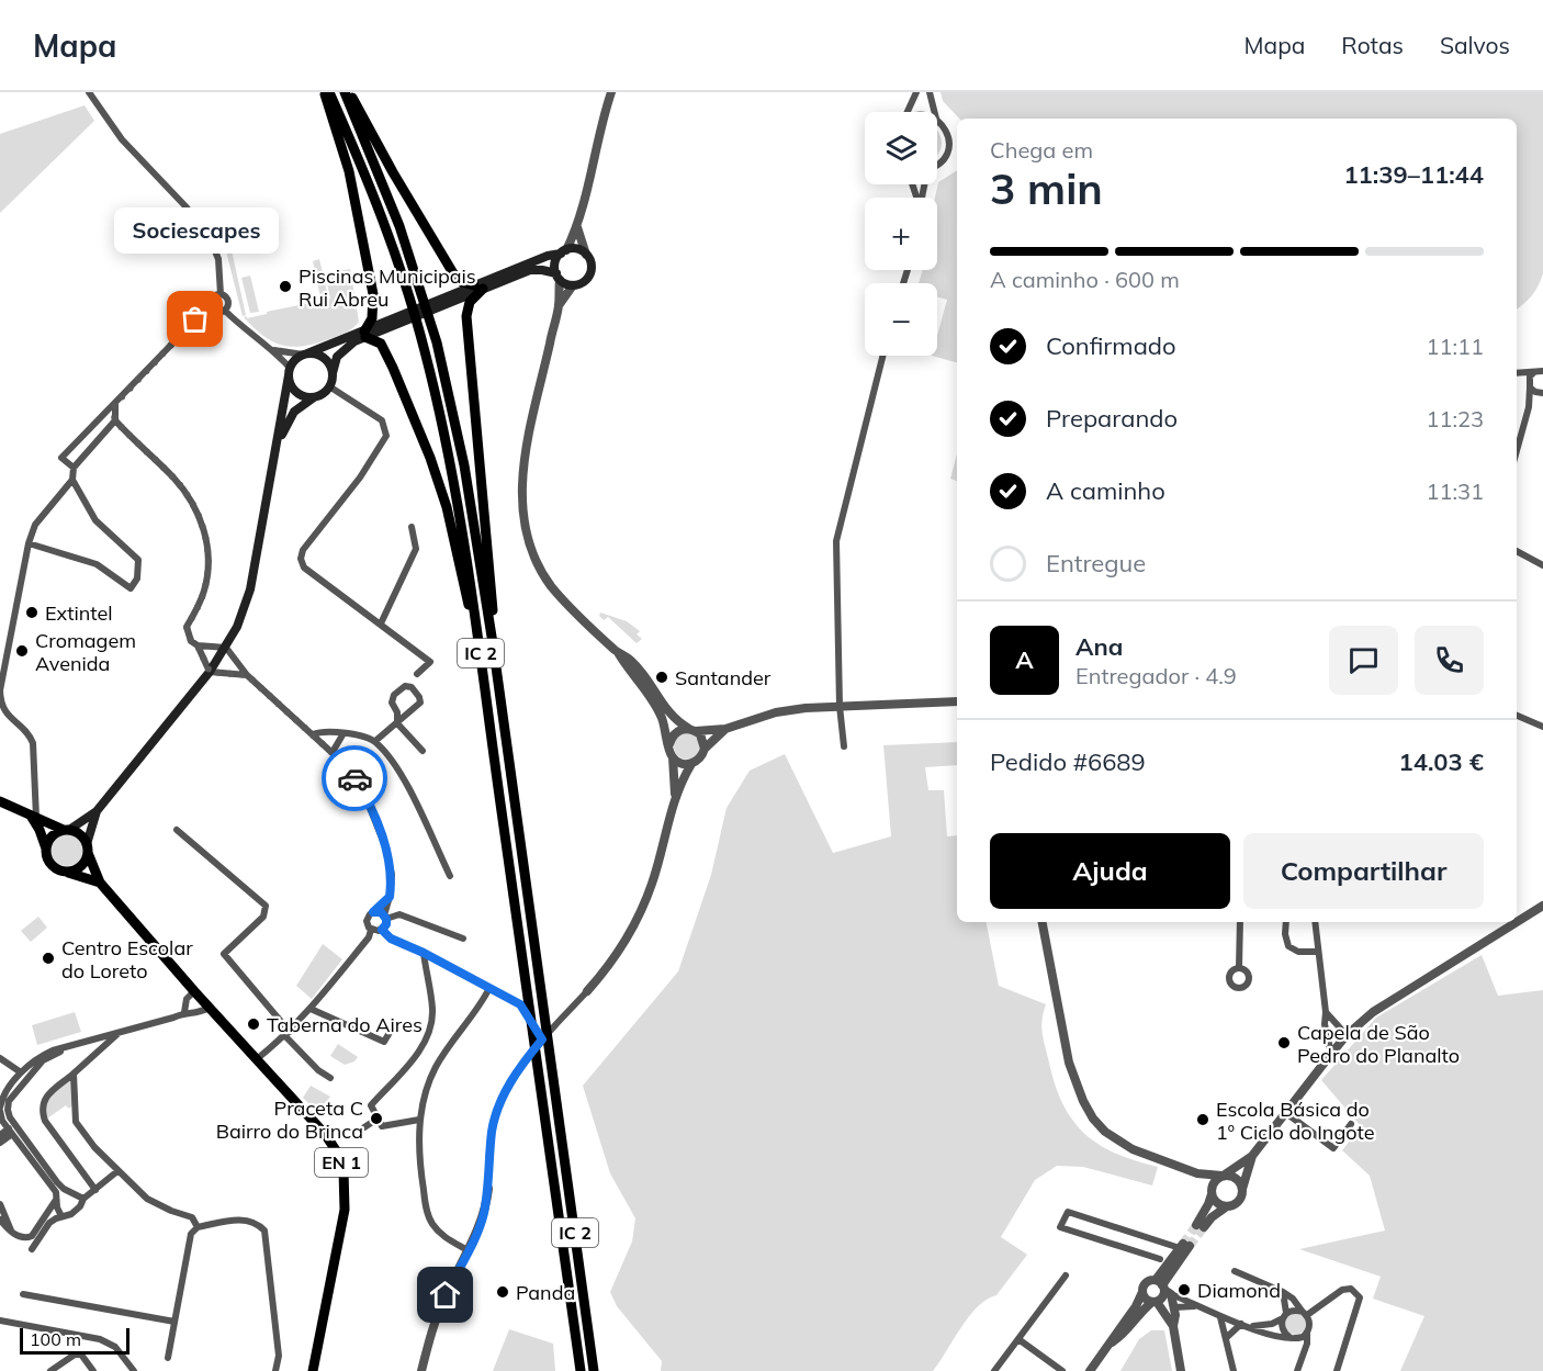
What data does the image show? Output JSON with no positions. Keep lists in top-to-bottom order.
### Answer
{
  "streets": {
    "main road": ["IC 2", "EN 1"]
  },
  "places": [
    "Piscinas Municipais Rui Abreu",
    "Sociescapes",
    "Extintel",
    "Cromagem Avenida",
    "Santander",
    "Centro Escolar do Loreto",
    "Taberna do Aires",
    "Capela de São Pedro do Planalto",
    "Praceta C Bairro do Brinca",
    "Escola Básica do 1º Ciclo do Ingote",
    "Diamond",
    "Panda"
  ],
  "scale_bar": "100 m",
  "page": {
    "header": "Mapa",
    "nav": ["Mapa", "Rotas", "Salvos"],
    "map_buttons": ["+", "−"],
    "heading": ["3 min", "Chega em", "11:39–11:44"],
    "panel": [
      "Ana",
      "Entregador · 4.9",
      "Pedido #6689",
      "14.03 €"
    ],
    "bubble": "Sociescapes",
    "bar": "A caminho · 600 m",
    "list": [
      ["Confirmado", "11:11"],
      ["Preparando", "11:23"],
      ["A caminho", "11:31"],
      "Entregue"
    ],
    "round": "A",
    "buttons": ["Ajuda", "Compartilhar"],
    "scale": "100 m"
  }
}
